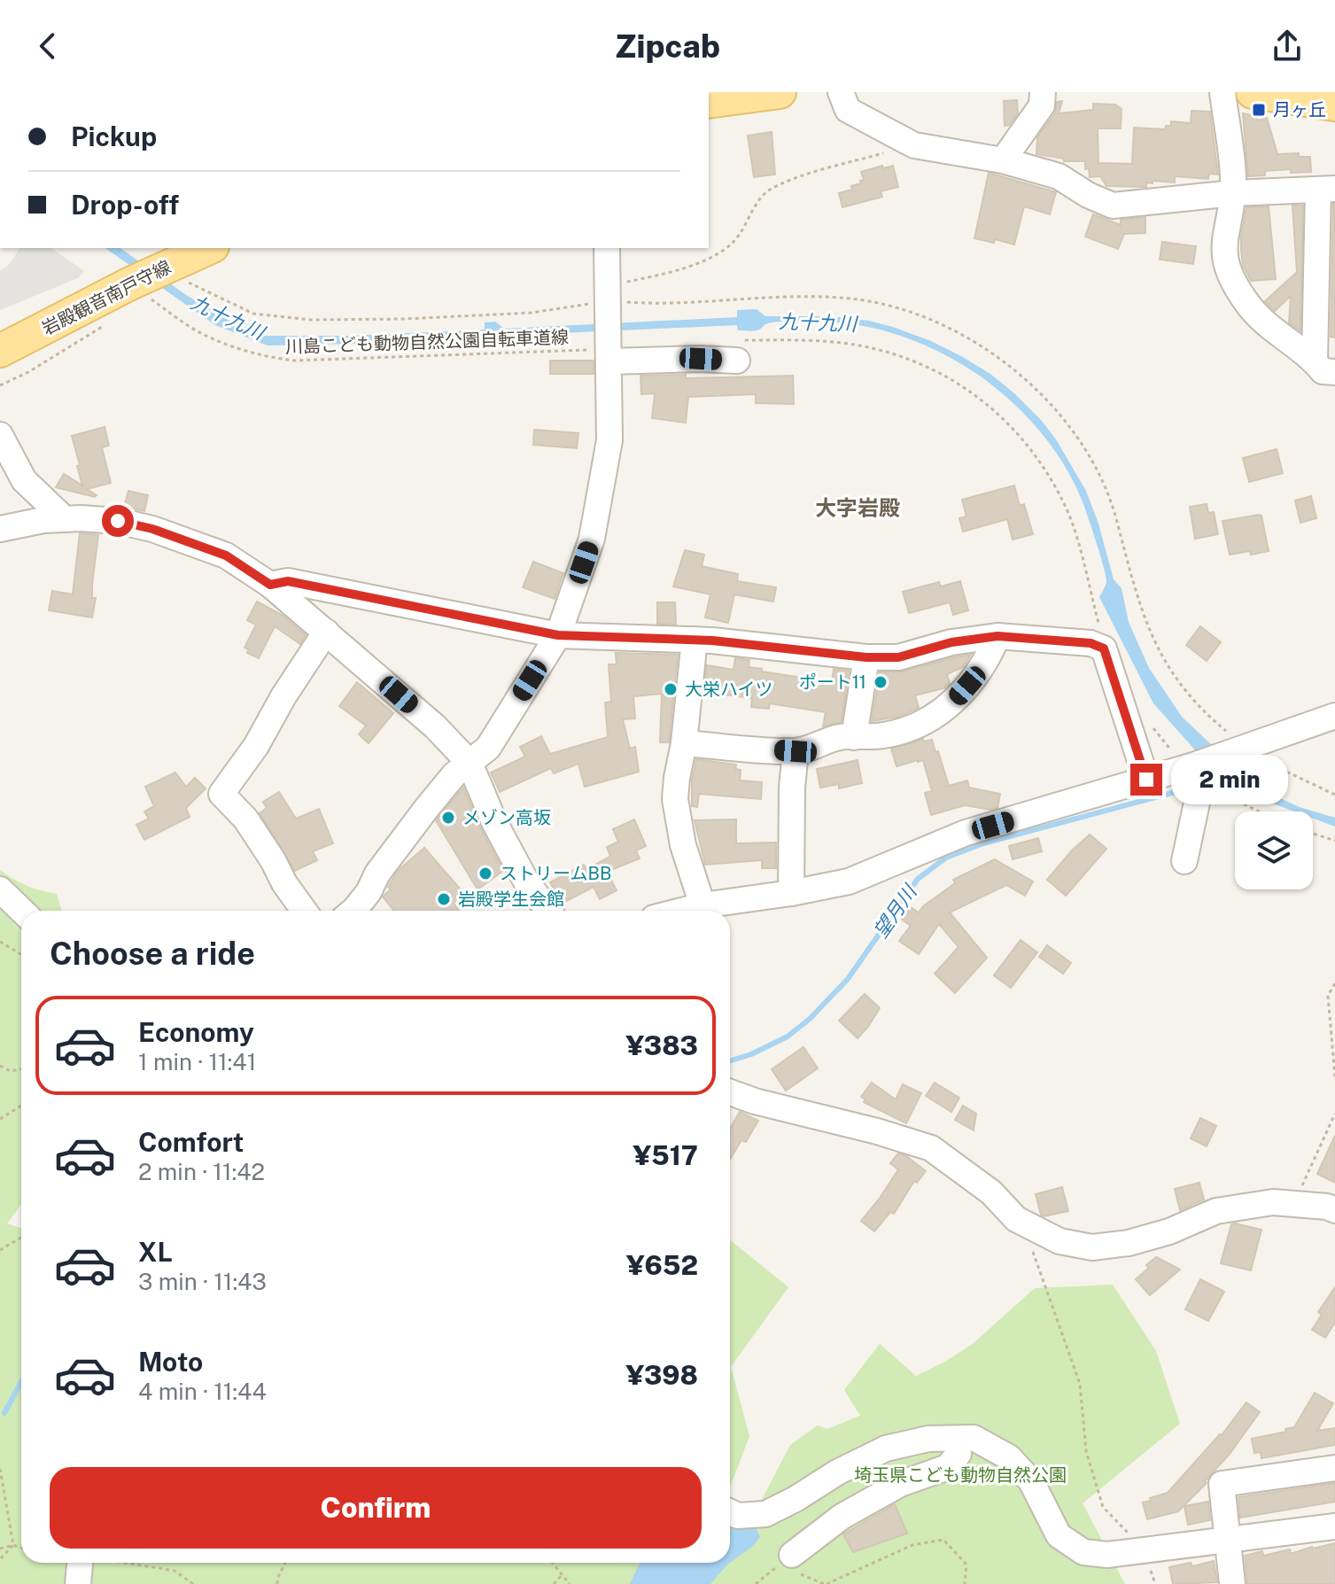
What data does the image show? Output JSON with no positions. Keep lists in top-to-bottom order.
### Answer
{
  "streets": {
    "main road": ["岩殿観音南戸守線"],
    "path": ["川島こども動物自然公園自転車道線"]
  },
  "crossings": [
    ["岩殿観音南戸守線", "川島こども動物自然公園自転車道線"]
  ],
  "districts": ["大字岩殿"],
  "water": ["九十九川", "望月川"],
  "parks": ["埼玉県こども動物自然公園"],
  "places": {
    "transit": ["月ヶ丘"],
    "other": [
      "ポート11",
      "大栄ハイツ",
      "メゾン高坂",
      "ストリームBB",
      "岩殿学生会館"
    ]
  },
  "page": {
    "header": "Zipcab",
    "banner": ["Pickup", "Drop-off"],
    "bubble": "2 min",
    "heading": "Choose a ride",
    "list": [
      {
        "name": "Economy",
        "note": "1 min · 11:41",
        "value": "¥383"
      },
      {
        "name": "Comfort",
        "note": "2 min · 11:42",
        "value": "¥517"
      },
      {
        "name": "XL",
        "note": "3 min · 11:43",
        "value": "¥652"
      },
      {
        "name": "Moto",
        "note": "4 min · 11:44",
        "value": "¥398"
      }
    ],
    "buttons": "Confirm"
  }
}
